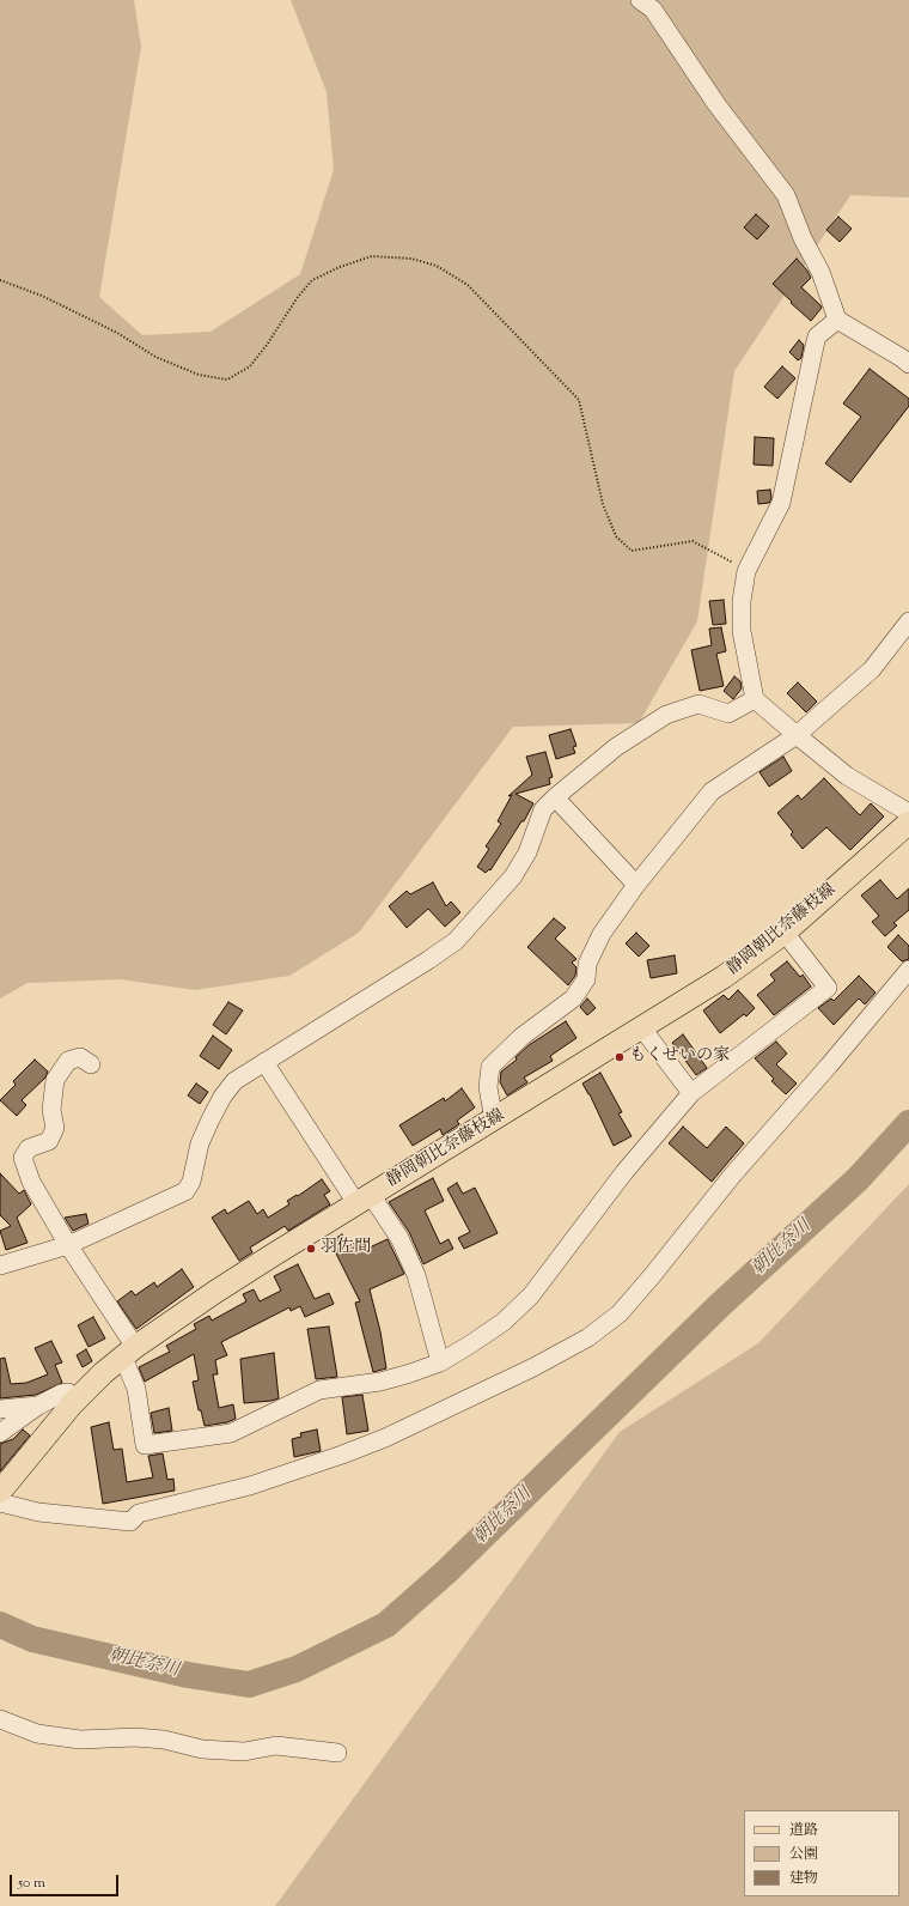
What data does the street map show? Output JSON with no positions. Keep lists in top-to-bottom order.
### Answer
{
  "streets": {
    "main road": ["静岡朝比奈藤枝線"]
  },
  "water": ["朝比奈川"],
  "places": ["もくせいの家", "羽佐間"],
  "legend": ["道路", "公園", "建物"],
  "scale_bar": "50 m"
}
